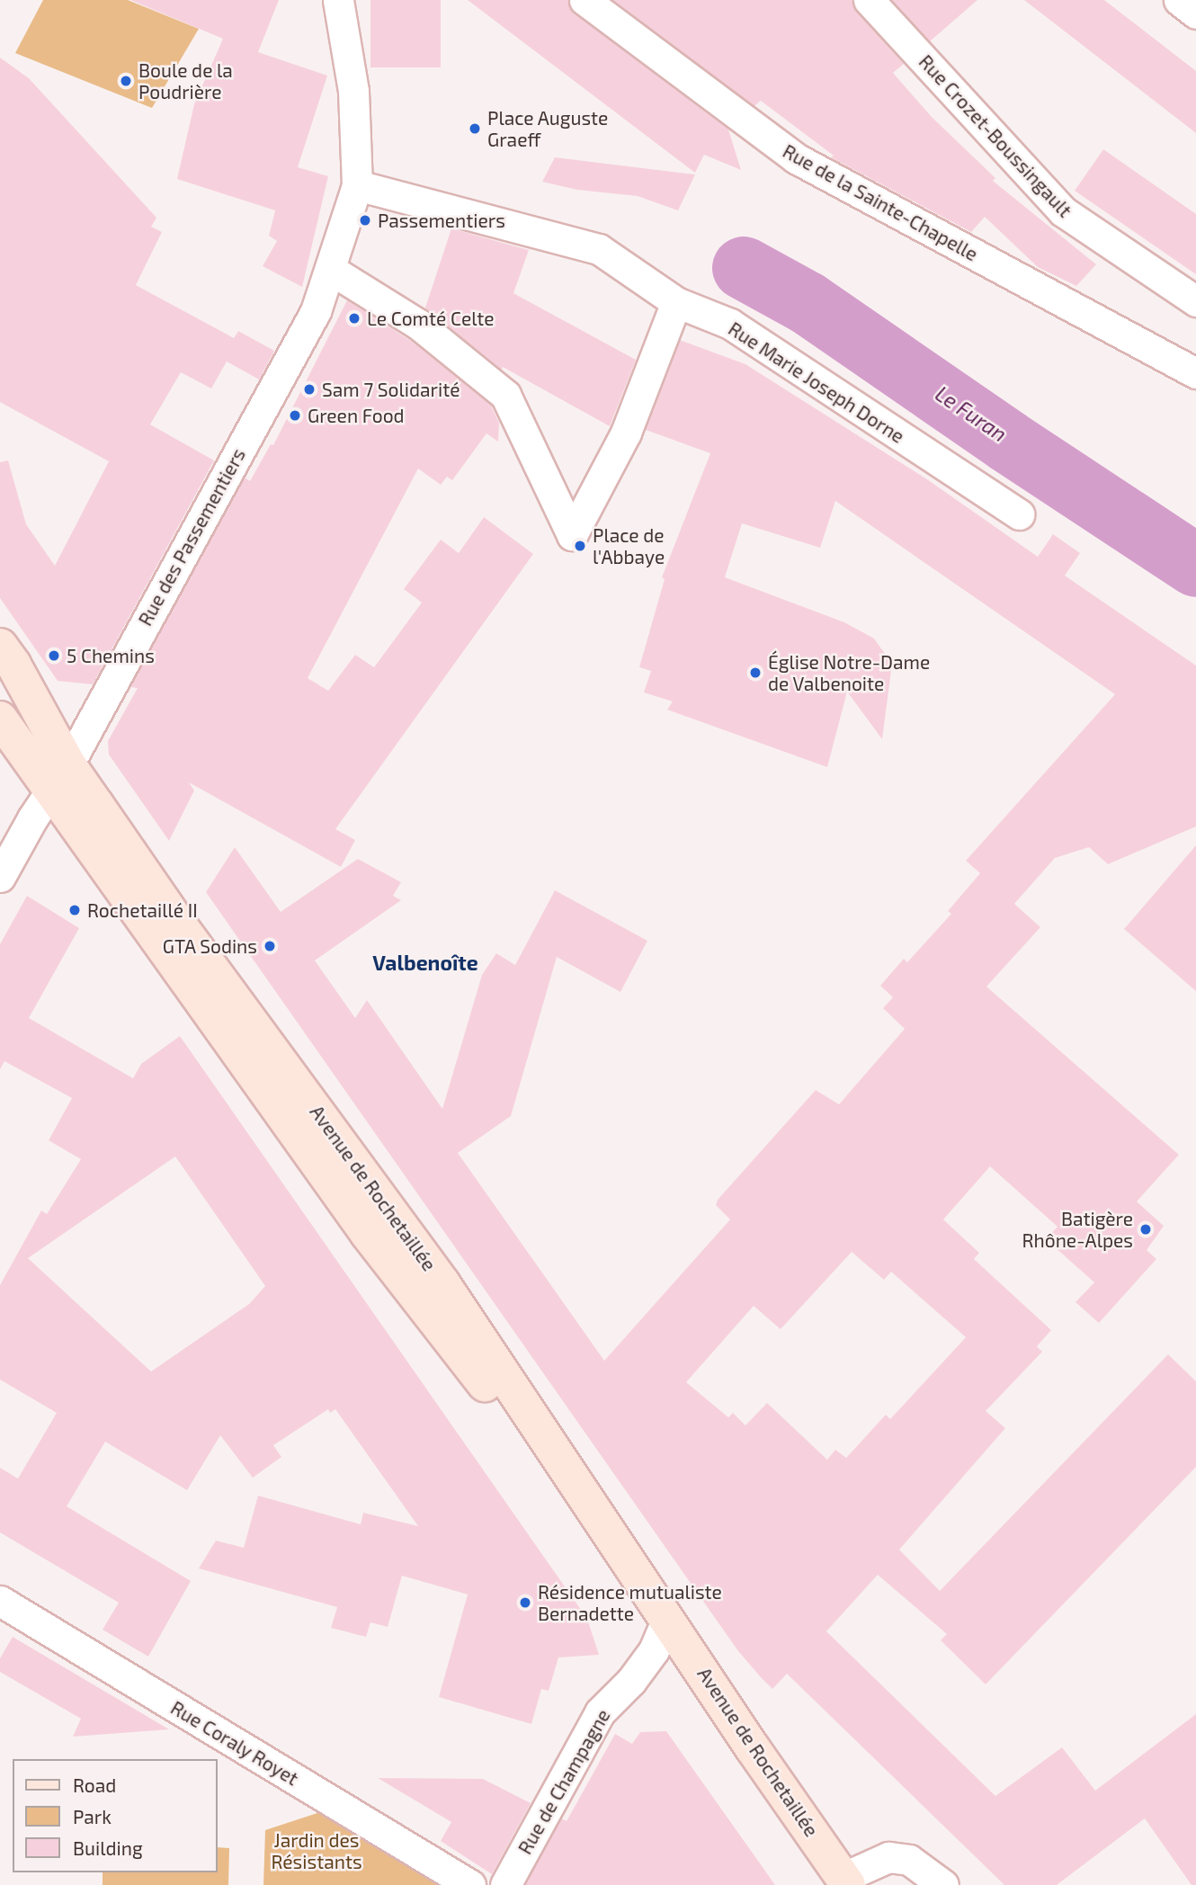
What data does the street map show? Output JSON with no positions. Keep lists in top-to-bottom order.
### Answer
{
  "streets": {
    "street": [
      "Rue Crozet-Boussingault",
      "Rue de la Sainte-Chapelle",
      "Rue Marie Joseph Dorne",
      "Rue des Passementiers",
      "Avenue de Rochetaillée",
      "Rue Coraly Royet",
      "Rue de Champagne"
    ]
  },
  "crossings": [
    ["Rue Marie Joseph Dorne", "Rue des Passementiers"],
    ["Rue des Passementiers", "Avenue de Rochetaillée"],
    ["Avenue de Rochetaillée", "Rue de Champagne"]
  ],
  "districts": ["Valbenoîte"],
  "water": ["Le Furan"],
  "parks": ["Jardin des Résistants"],
  "places": [
    "Boule de la Poudrière",
    "Place Auguste Graeff",
    "Passementiers",
    "Le Comté Celte",
    "Sam 7 Solidarité",
    "Green Food",
    "Place de l'Abbaye",
    "5 Chemins",
    "Église Notre-Dame de Valbenoite",
    "Rochetaillé II",
    "GTA Sodins",
    "Batigère Rhône-Alpes",
    "Résidence mutualiste Bernadette"
  ],
  "legend": ["Road", "Park", "Building"]
}
